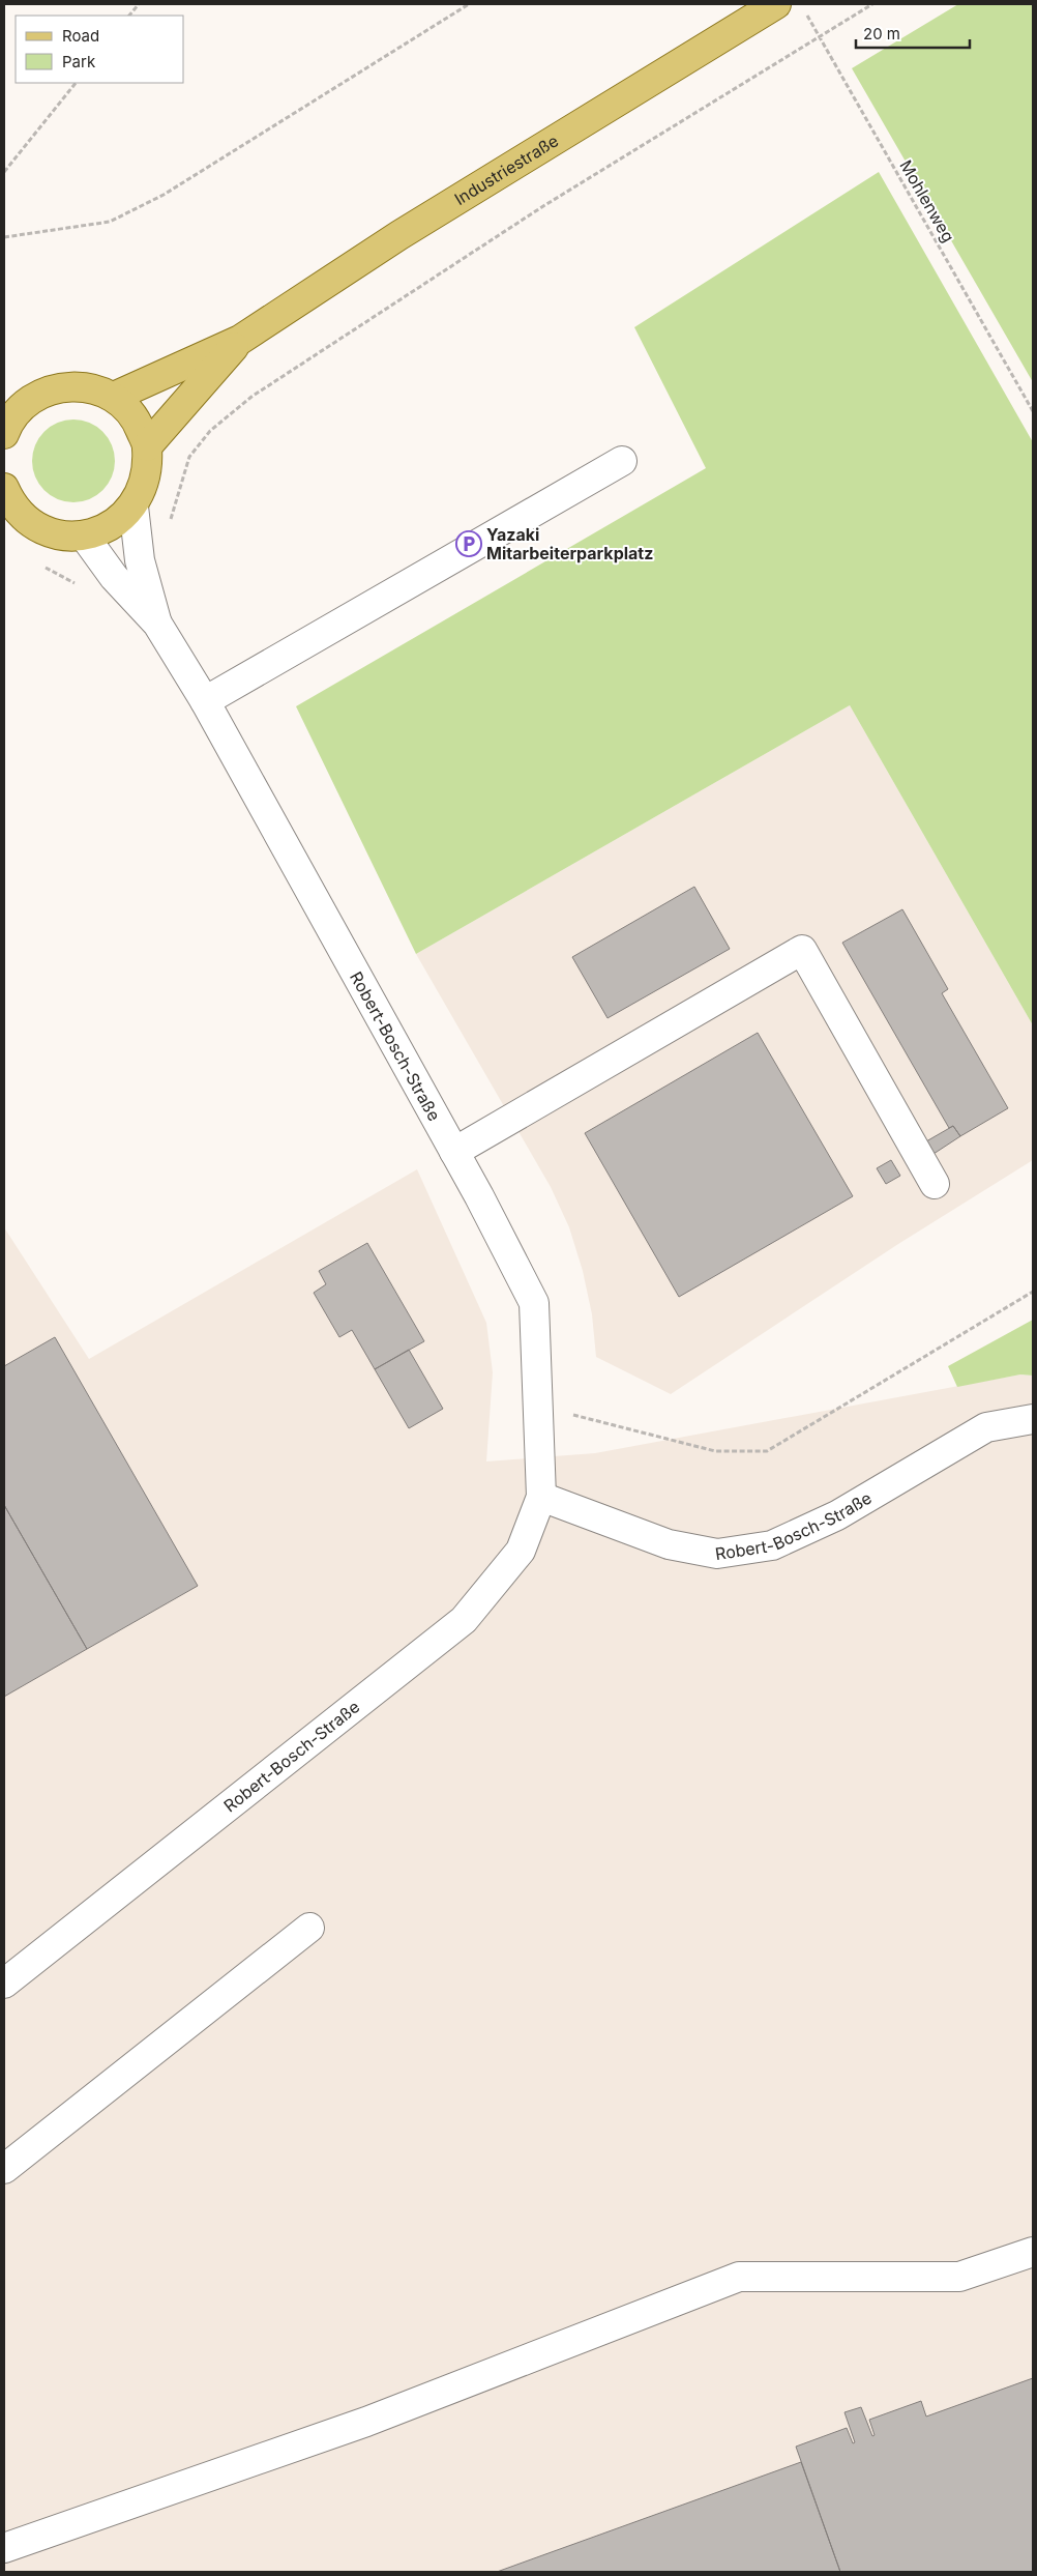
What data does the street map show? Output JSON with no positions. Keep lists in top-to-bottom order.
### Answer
{
  "streets": {
    "main road": ["Industriestraße"],
    "street": ["Robert-Bosch-Straße"],
    "path": ["Mohlenweg"]
  },
  "places": {
    "parking": ["Yazaki Mitarbeiterparkplatz"]
  },
  "legend": ["Road", "Park"],
  "scale_bar": "20 m"
}
